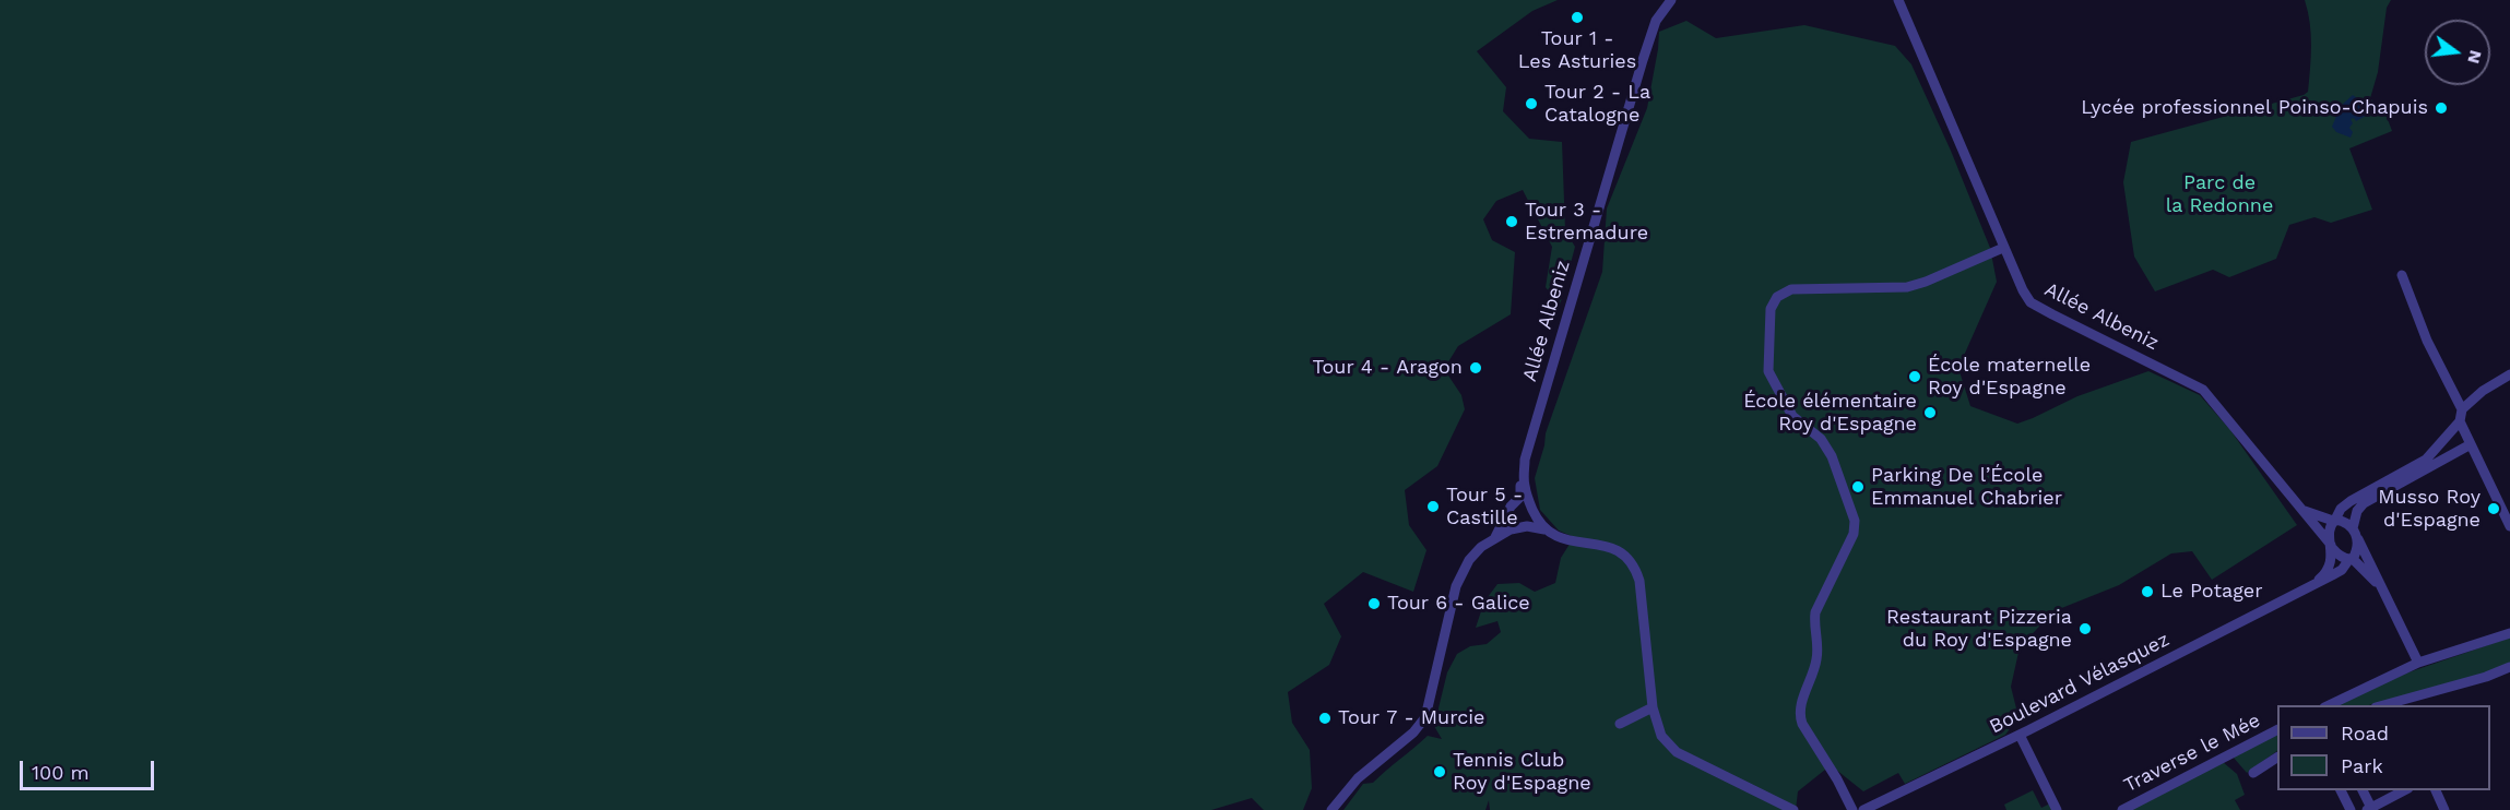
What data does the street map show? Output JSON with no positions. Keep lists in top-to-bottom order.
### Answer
{
  "streets": {
    "street": ["Allée Albeniz", "Boulevard Vélasquez", "Traverse le Mée"]
  },
  "crossings": [
    ["Allée Albeniz", "Boulevard Vélasquez"]
  ],
  "parks": ["Parc de la Redonne"],
  "places": [
    "Tour 1 - Les Asturies",
    "Tour 2 - La Catalogne",
    "Lycée professionnel Poinso-Chapuis",
    "Tour 3 - Estremadure",
    "Tour 4 - Aragon",
    "École maternelle Roy d'Espagne",
    "École élémentaire Roy d'Espagne",
    "Parking De l’École Emmanuel Chabrier",
    "Tour 5 - Castille",
    "Musso Roy d'Espagne",
    "Le Potager",
    "Tour 6 - Galice",
    "Restaurant Pizzeria du Roy d'Espagne",
    "Tour 7 - Murcie",
    "Tennis Club Roy d'Espagne"
  ],
  "legend": ["Road", "Park"],
  "scale_bar": "100 m",
  "north": "right"
}
